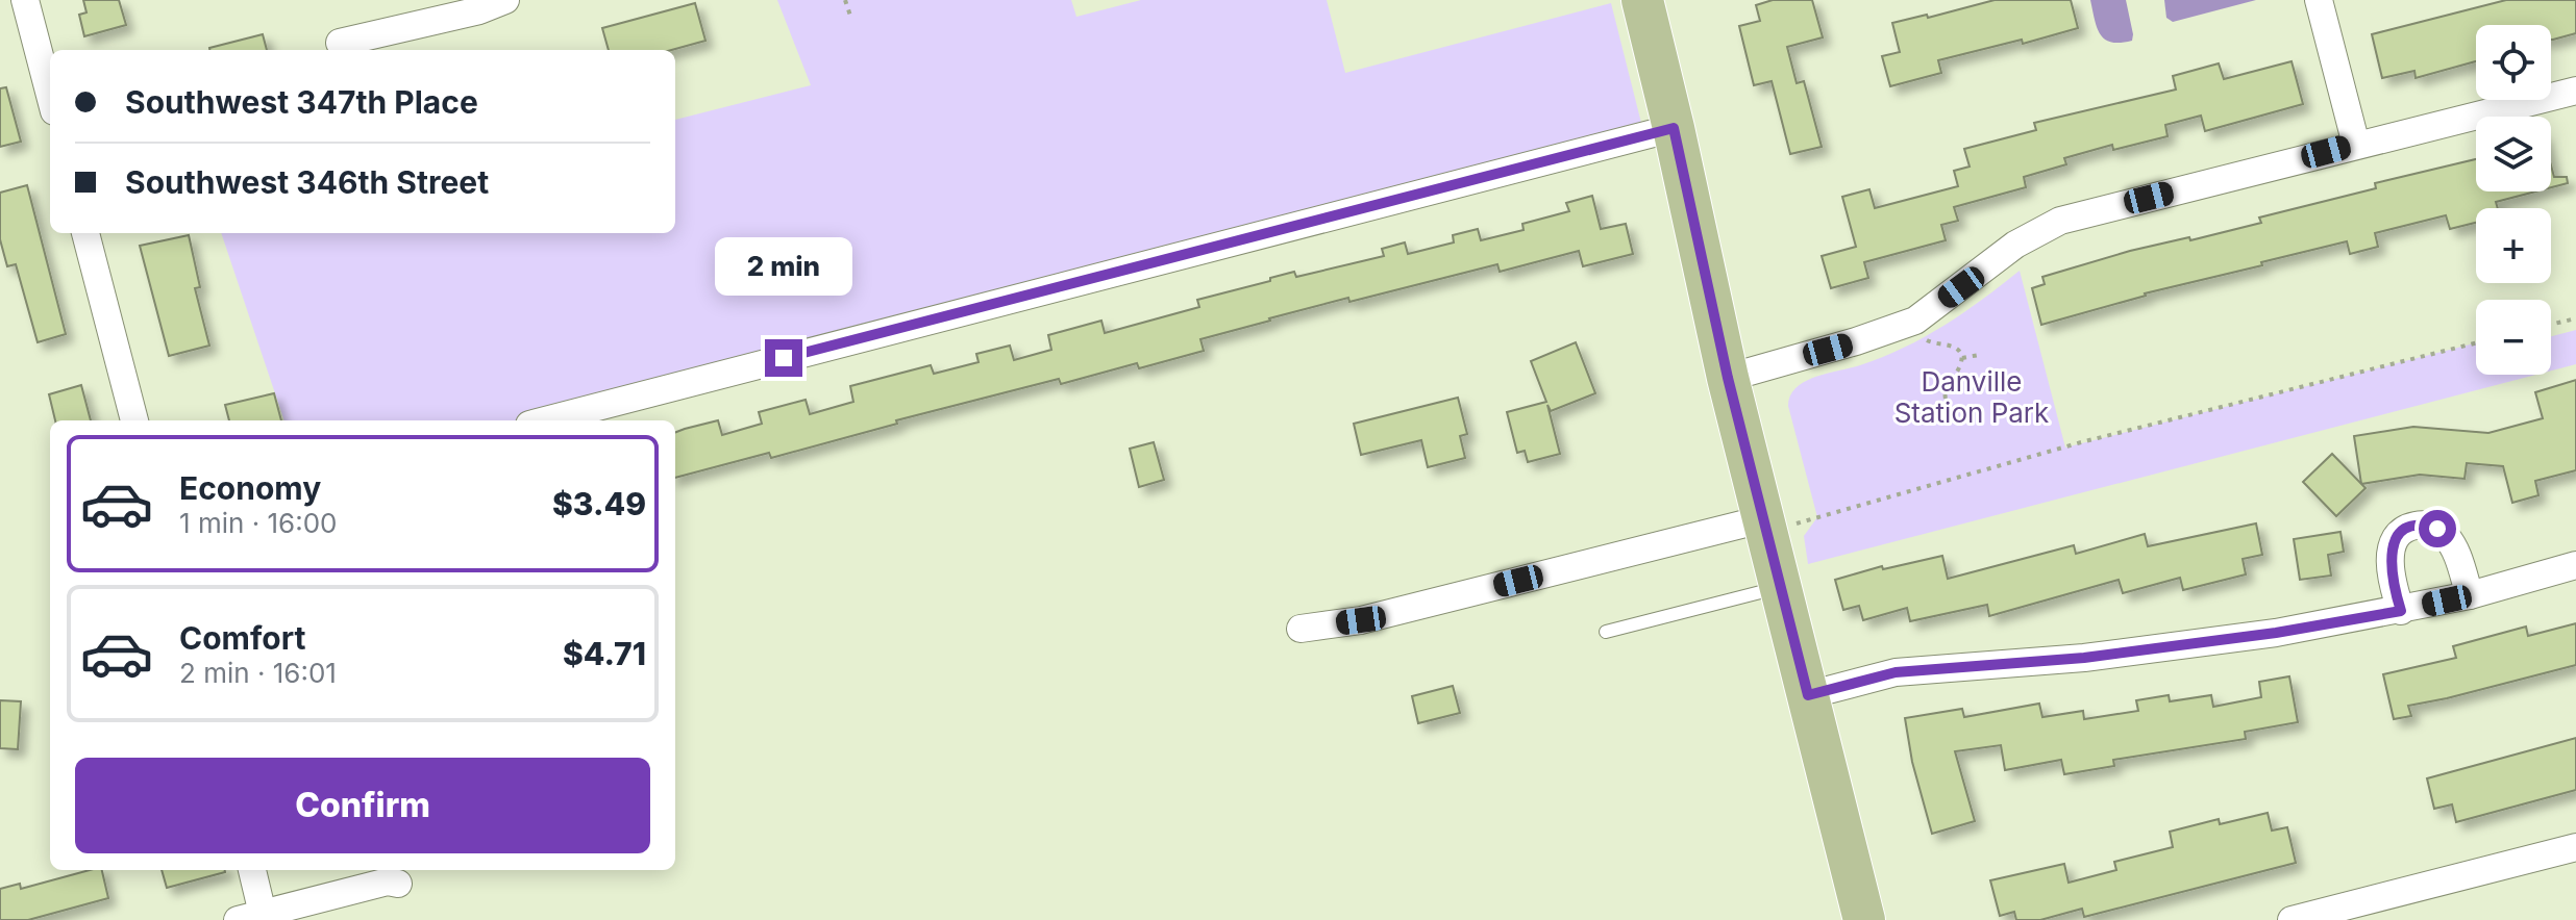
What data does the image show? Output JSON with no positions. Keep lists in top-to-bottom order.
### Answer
{
  "parks": ["Danville Station Park"],
  "page": {
    "map_buttons": ["+", "−"],
    "banner": ["Southwest 347th Place", "Southwest 346th Street"],
    "bubble": "2 min",
    "list": [
      {
        "name": "Economy",
        "note": "1 min · 16:00",
        "value": "$3.49"
      },
      {
        "name": "Comfort",
        "note": "2 min · 16:01",
        "value": "$4.71"
      }
    ],
    "buttons": "Confirm"
  }
}
